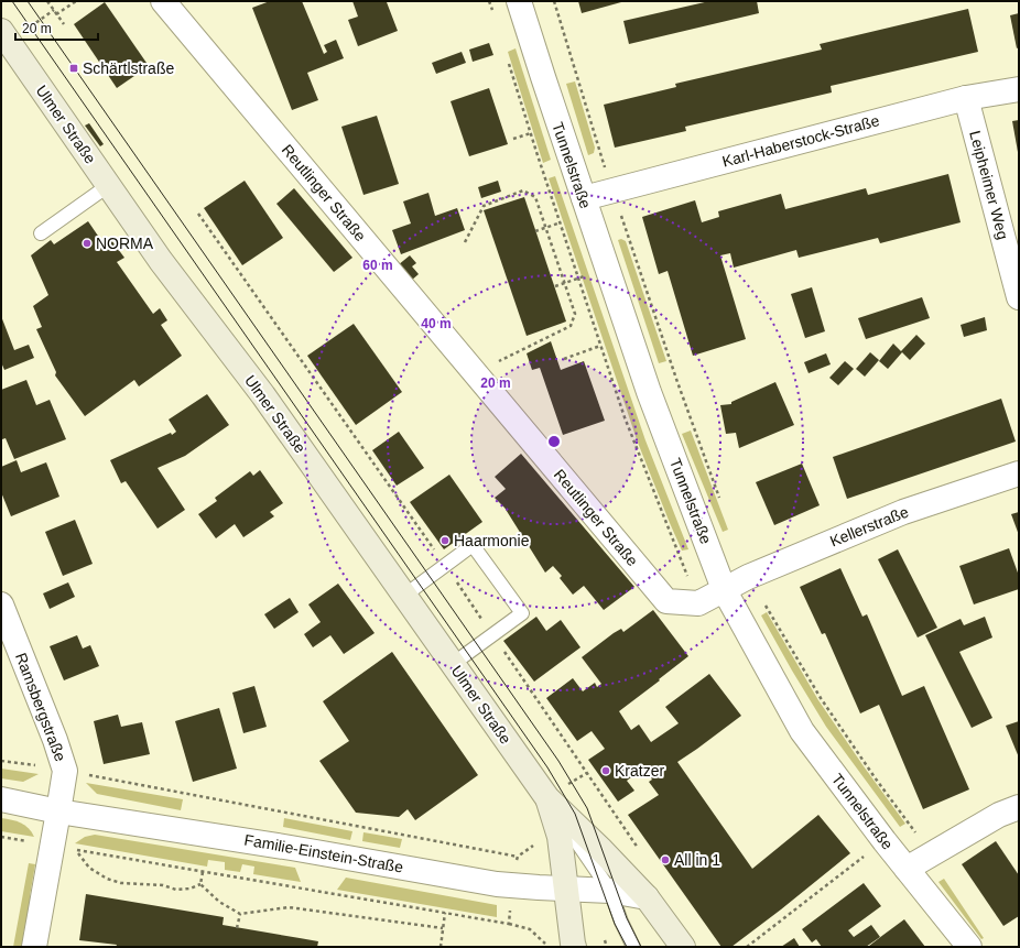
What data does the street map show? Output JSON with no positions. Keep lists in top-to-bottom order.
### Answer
{
  "streets": {
    "street": [
      "Ulmer Straße",
      "Karl-Haberstock-Straße",
      "Tunnelstraße",
      "Leipheimer Weg",
      "Reutlinger Straße",
      "Kellerstraße",
      "Ramsbergstraße",
      "Familie-Einstein-Straße"
    ]
  },
  "crossings": [
    ["Ulmer Straße", "Familie-Einstein-Straße"],
    ["Karl-Haberstock-Straße", "Tunnelstraße"],
    ["Karl-Haberstock-Straße", "Leipheimer Weg"],
    ["Tunnelstraße", "Reutlinger Straße"],
    ["Tunnelstraße", "Kellerstraße"],
    ["Reutlinger Straße", "Kellerstraße"],
    ["Ramsbergstraße", "Familie-Einstein-Straße"]
  ],
  "places": {
    "transit": ["Schärtlstraße"],
    "other": [
      "NORMA",
      "Haarmonie",
      "Kratzer",
      "All in 1"
    ]
  },
  "scale_bar": "20 m",
  "rings": ["60 m", "40 m", "20 m"]
}
